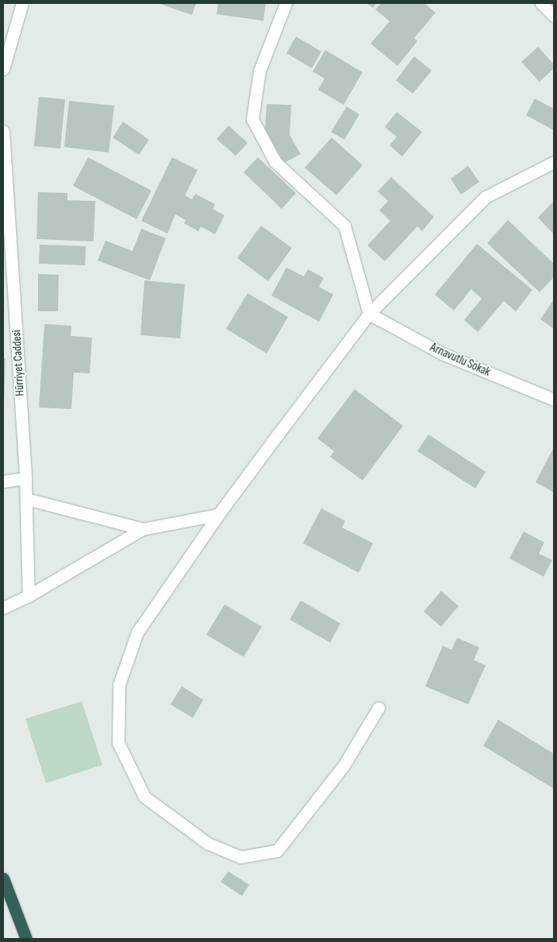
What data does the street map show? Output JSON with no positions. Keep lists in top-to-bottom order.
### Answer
{
  "streets": {
    "street": ["Arnavutlu Sokak", "Hürriyet Caddesi"]
  }
}
